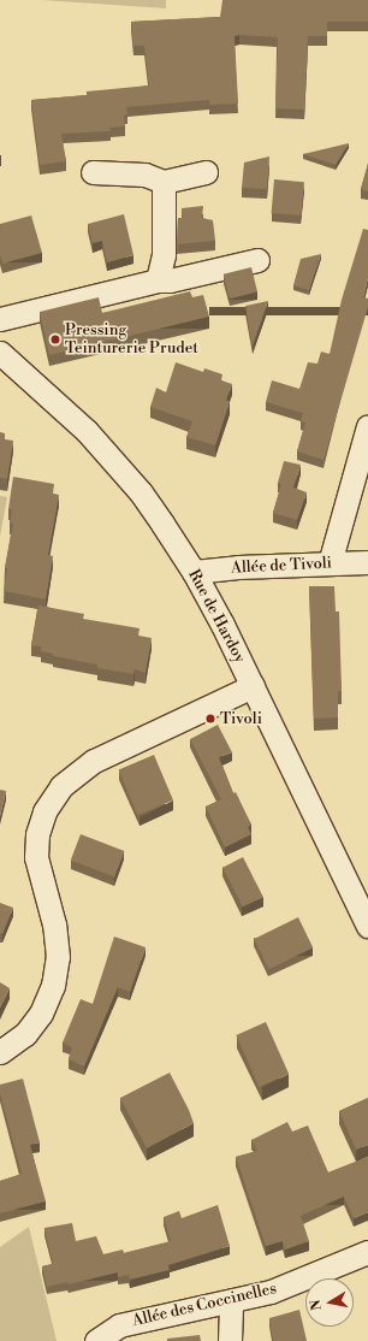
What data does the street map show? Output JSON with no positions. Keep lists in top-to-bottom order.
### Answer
{
  "streets": {
    "street": ["Allée de Tivoli", "Rue de Hardoy", "Allée des Coccinelles"]
  },
  "crossings": [
    ["Allée de Tivoli", "Rue de Hardoy"]
  ],
  "places": ["Pressing Teinturerie Prudet", "Tivoli"],
  "north": "left"
}
